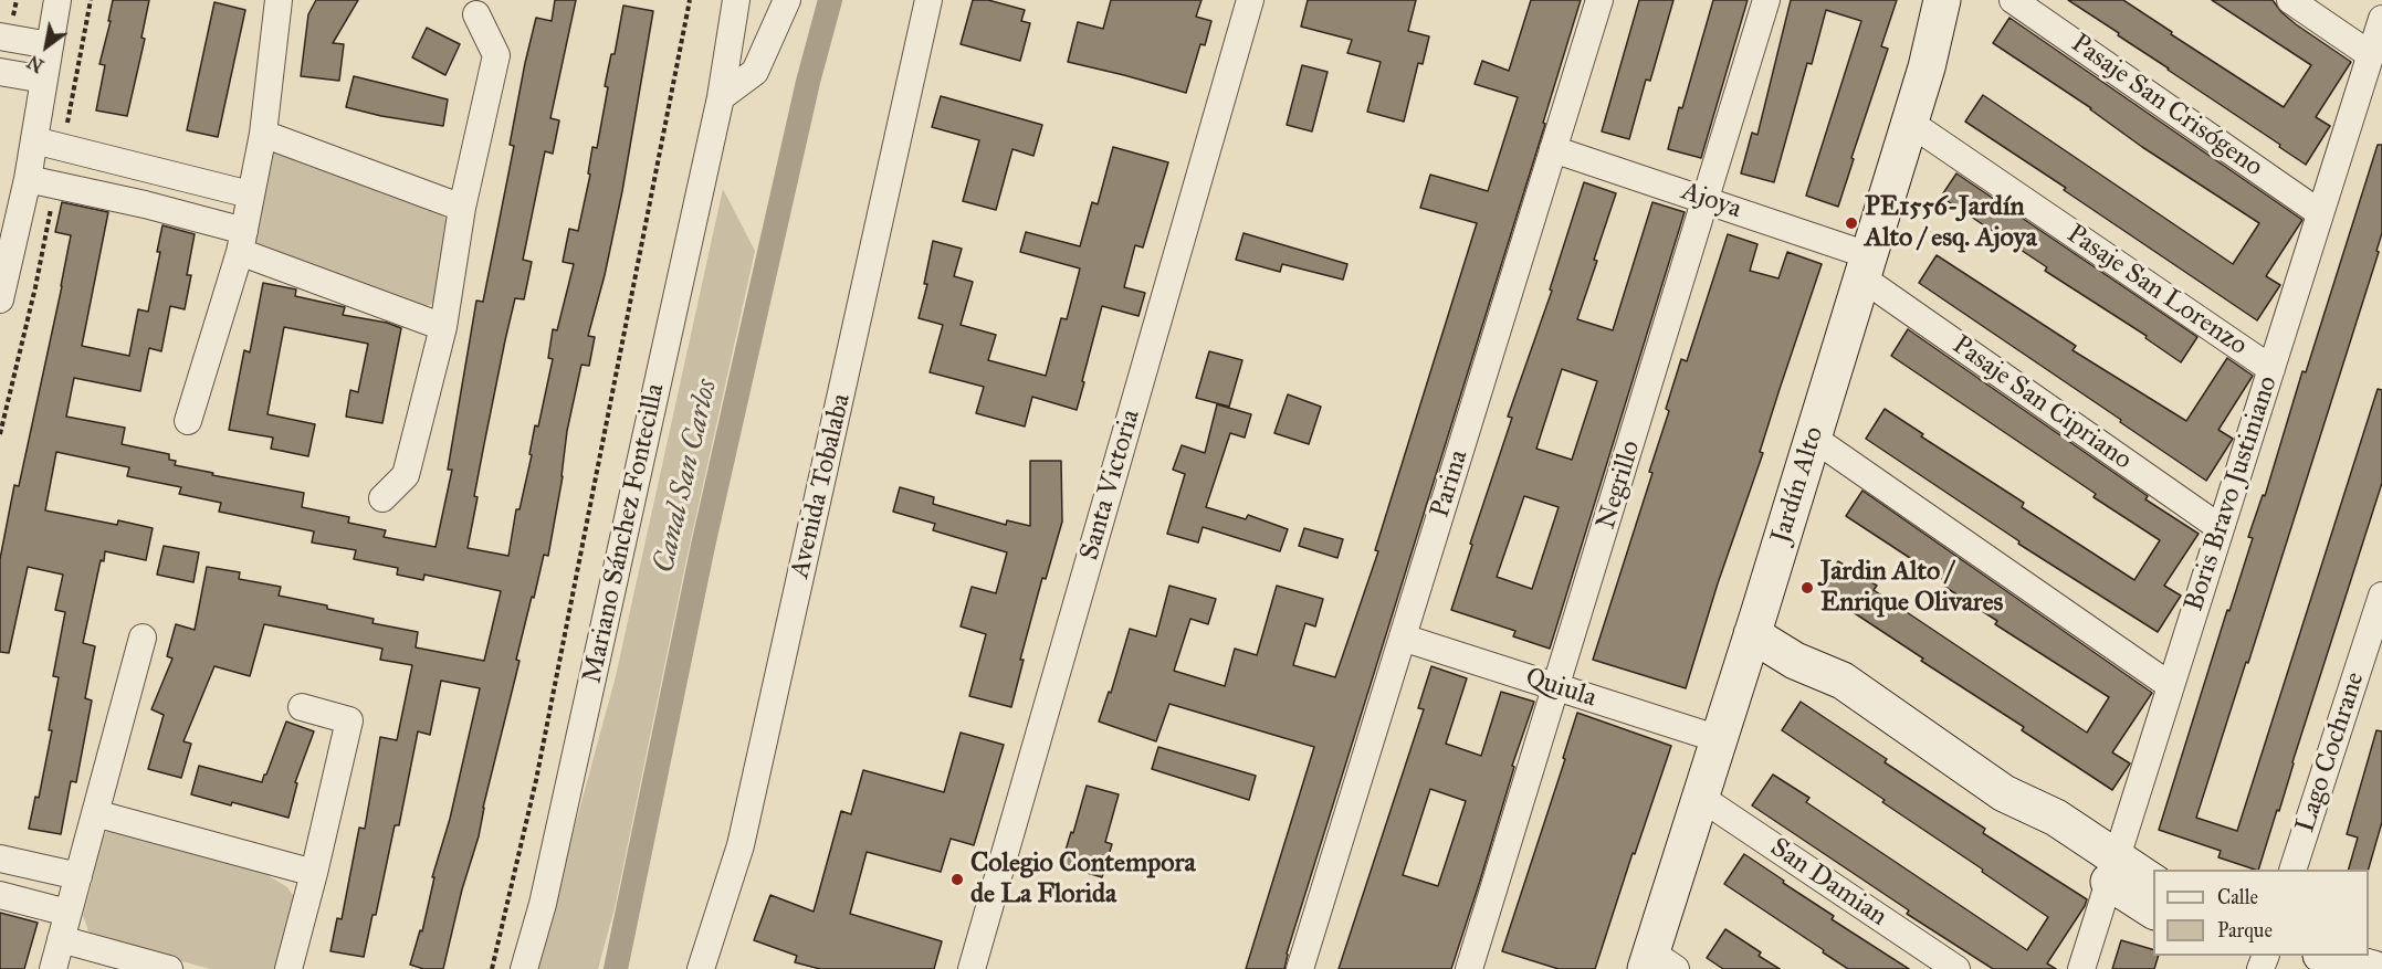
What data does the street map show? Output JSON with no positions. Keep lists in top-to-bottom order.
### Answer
{
  "streets": {
    "street": [
      "Pasaje San Crisógeno",
      "Ajoya",
      "Pasaje San Lorenzo",
      "Pasaje San Cipriano",
      "Parina",
      "Santa Victoria",
      "Negrillo",
      "Jardín Alto",
      "Avenida Tobalaba",
      "Boris Bravo Justiniano",
      "Mariano Sánchez Fontecilla",
      "Quiula",
      "Lago Cochrane",
      "San Damian"
    ]
  },
  "crossings": [
    ["Pasaje San Crisógeno", "Boris Bravo Justiniano"],
    ["Ajoya", "Pasaje San Cipriano"],
    ["Ajoya", "Parina"],
    ["Ajoya", "Negrillo"],
    ["Ajoya", "Jardín Alto"],
    ["Pasaje San Lorenzo", "Jardín Alto"],
    ["Pasaje San Lorenzo", "Boris Bravo Justiniano"],
    ["Pasaje San Cipriano", "Jardín Alto"],
    ["Pasaje San Cipriano", "Boris Bravo Justiniano"],
    ["Parina", "Quiula"],
    ["Negrillo", "Quiula"],
    ["Jardín Alto", "Quiula"],
    ["Jardín Alto", "San Damian"]
  ],
  "water": ["Canal San Carlos"],
  "places": ["PE1556-Jardín Alto / esq. Ajoya", "Jardin Alto / Enrique Olivares", "Colegio Contempora de La Florida"],
  "legend": ["Calle", "Parque"],
  "north": "bottom left"
}
